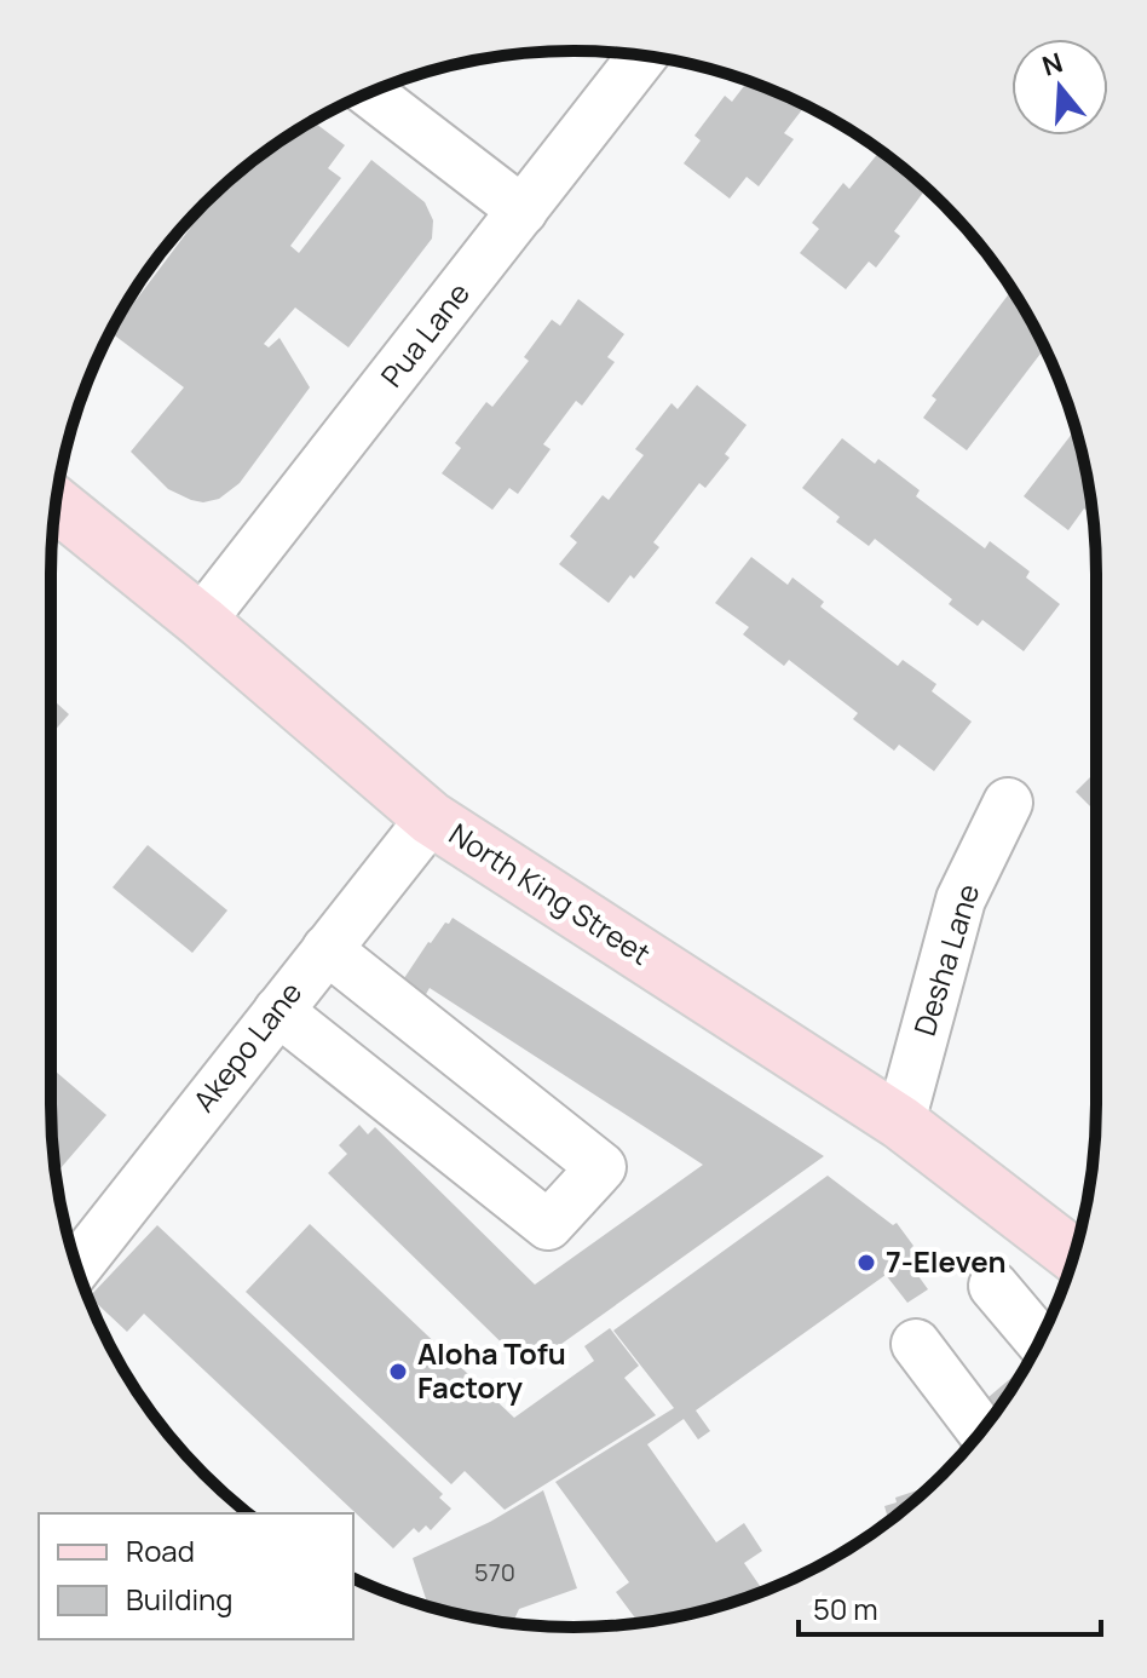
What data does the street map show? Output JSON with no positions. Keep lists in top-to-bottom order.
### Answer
{
  "streets": {
    "main road": ["North King Street"],
    "street": ["Pua Lane", "Desha Lane", "Akepo Lane"]
  },
  "crossings": [
    ["Pua Lane", "North King Street"],
    ["North King Street", "Desha Lane"],
    ["North King Street", "Akepo Lane"]
  ],
  "places": ["7-Eleven", "Aloha Tofu Factory"],
  "house_numbers": ["570"],
  "legend": ["Road", "Building"],
  "scale_bar": "50 m",
  "north": "top"
}
